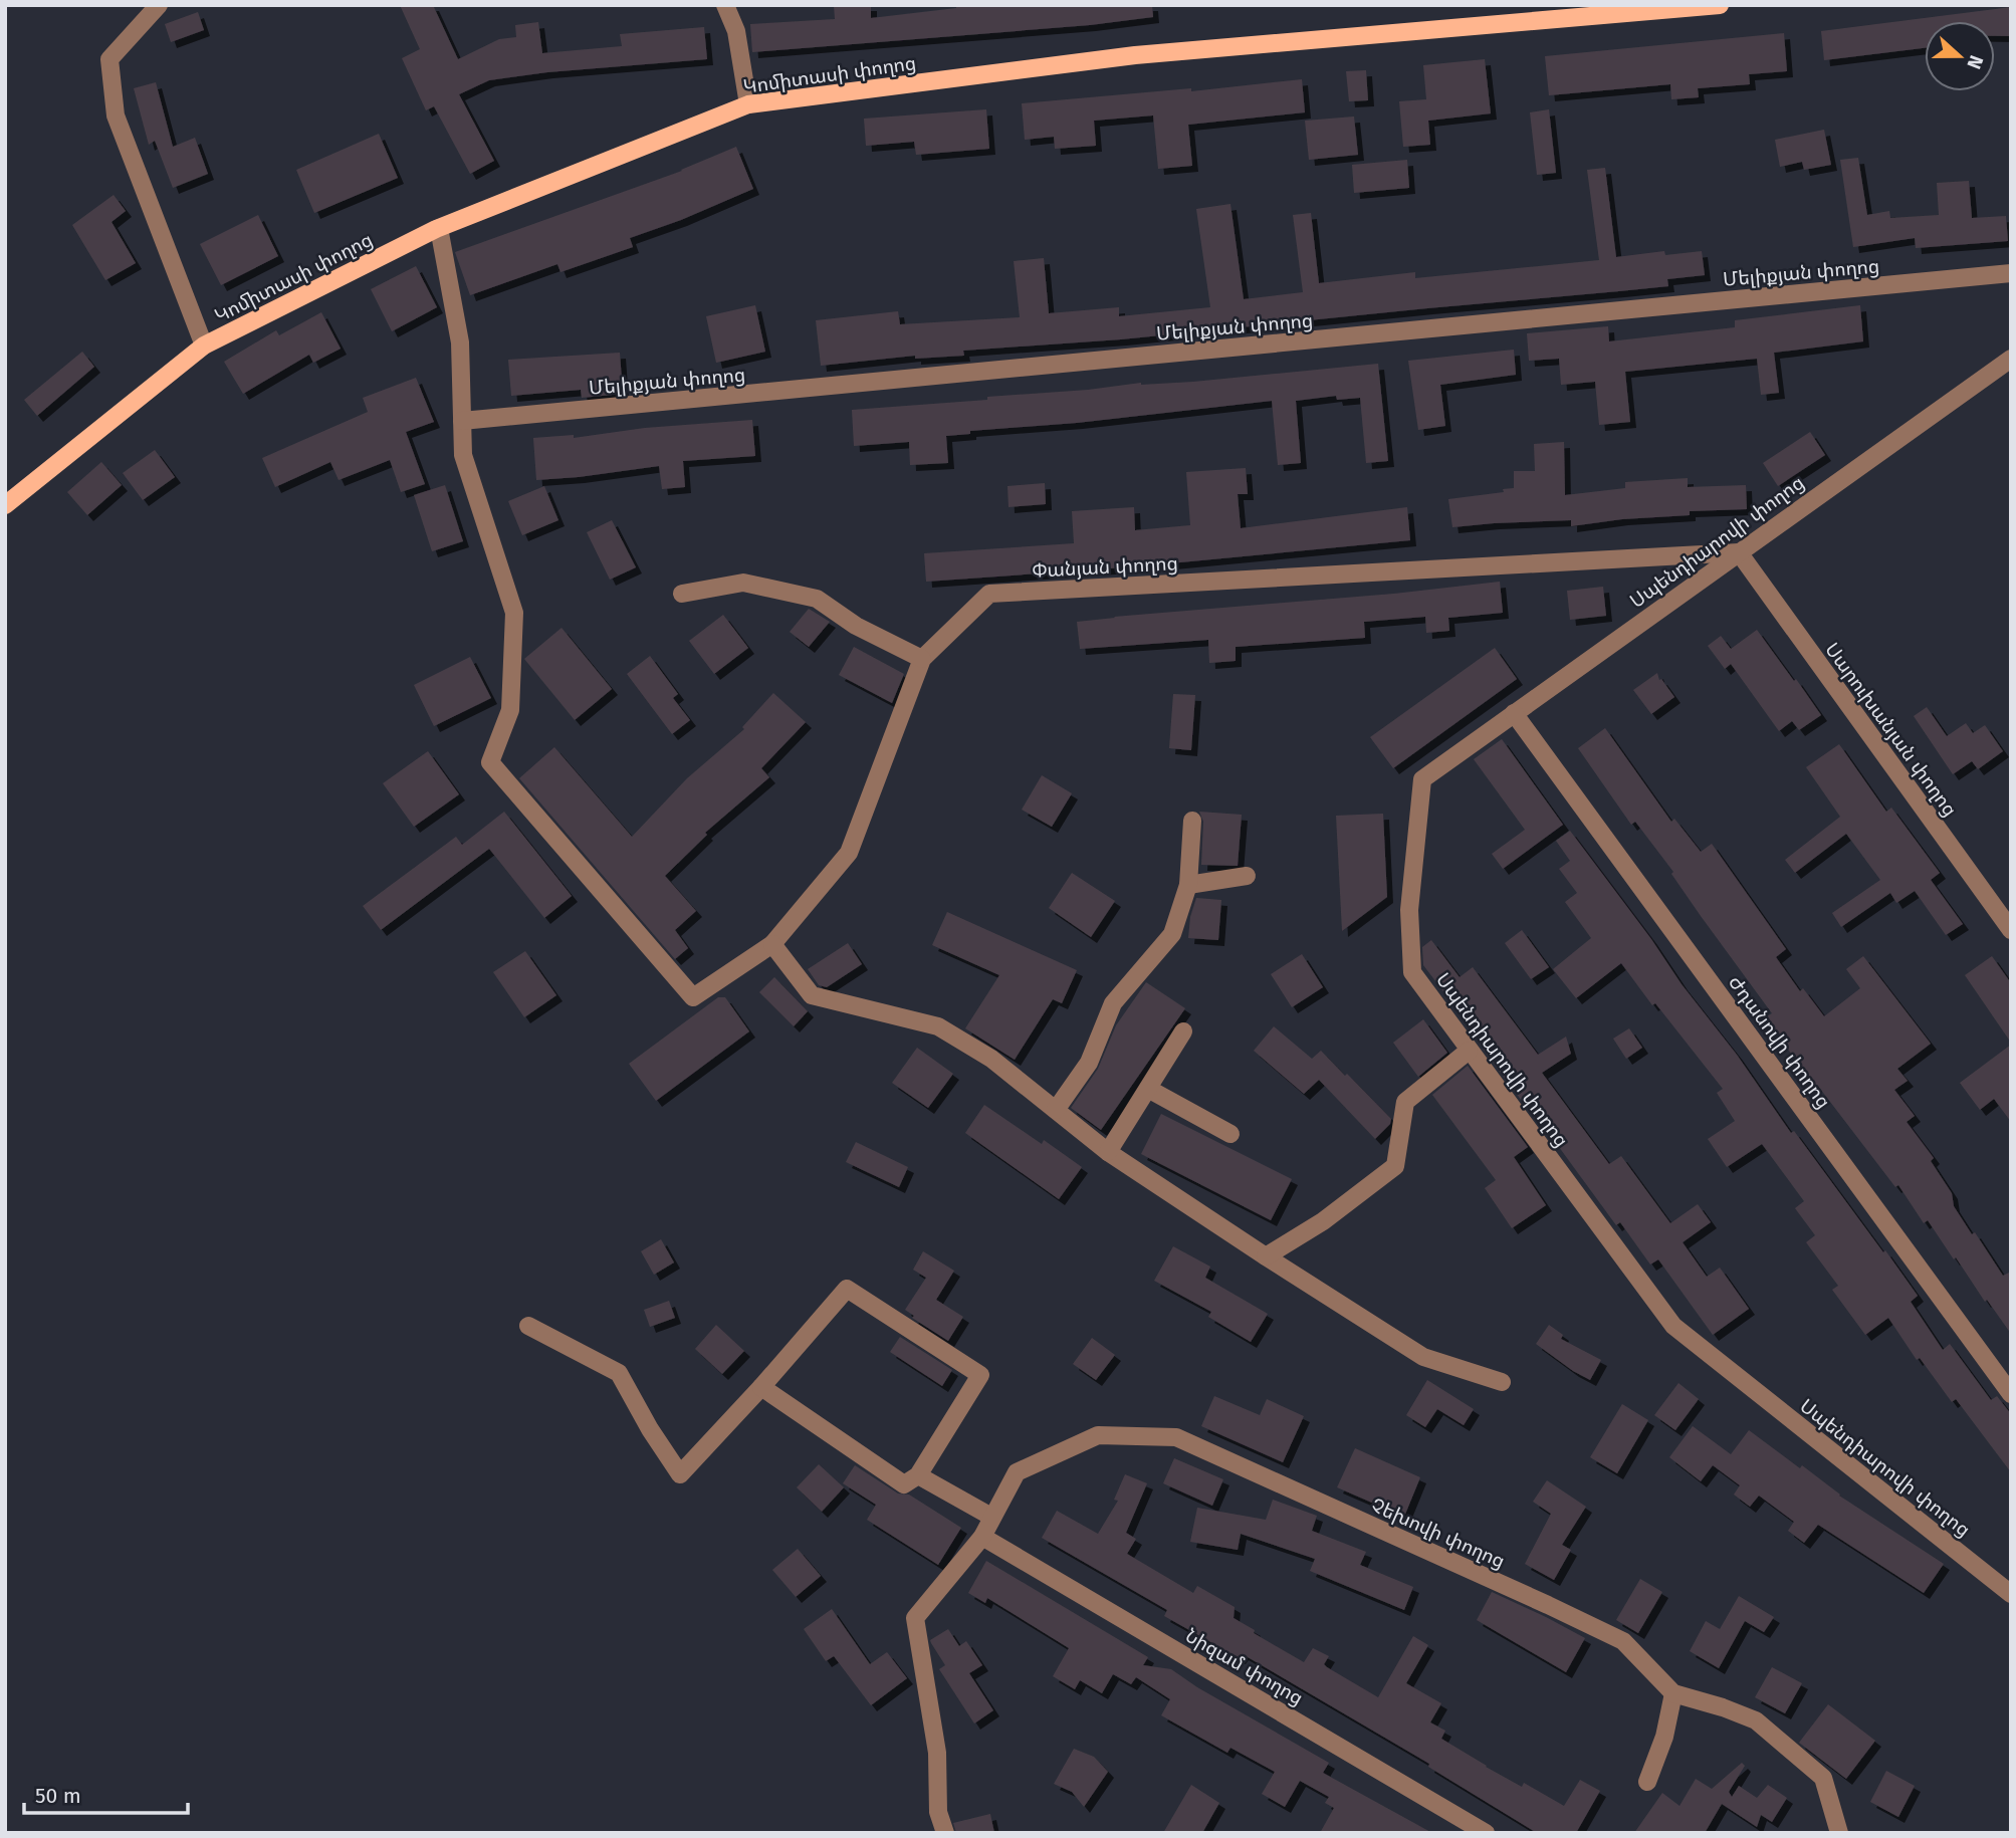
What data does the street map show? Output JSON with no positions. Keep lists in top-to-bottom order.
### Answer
{
  "streets": {
    "main road": ["Կոմիտասի փողոց"],
    "street": [
      "Մելիքյան փողոց",
      "Սպենդիարովի փողոց",
      "Փանյան փողոց",
      "Սարուխանյան փողոց",
      "Ժդանովի փողոց",
      "Չեխովի փողոց",
      "Նիզամ փողոց"
    ]
  },
  "crossings": [
    ["Մելիքյան փողոց", "Փանյան փողոց"],
    ["Սպենդիարովի փողոց", "Փանյան փողոց"],
    ["Սպենդիարովի փողոց", "Սարուխանյան փողոց"],
    ["Սպենդիարովի փողոց", "Ժդանովի փողոց"],
    ["Փանյան փողոց", "Սարուխանյան փողոց"],
    ["Չեխովի փողոց", "Նիզամ փողոց"]
  ],
  "scale_bar": "50 m",
  "north": "right"
}
